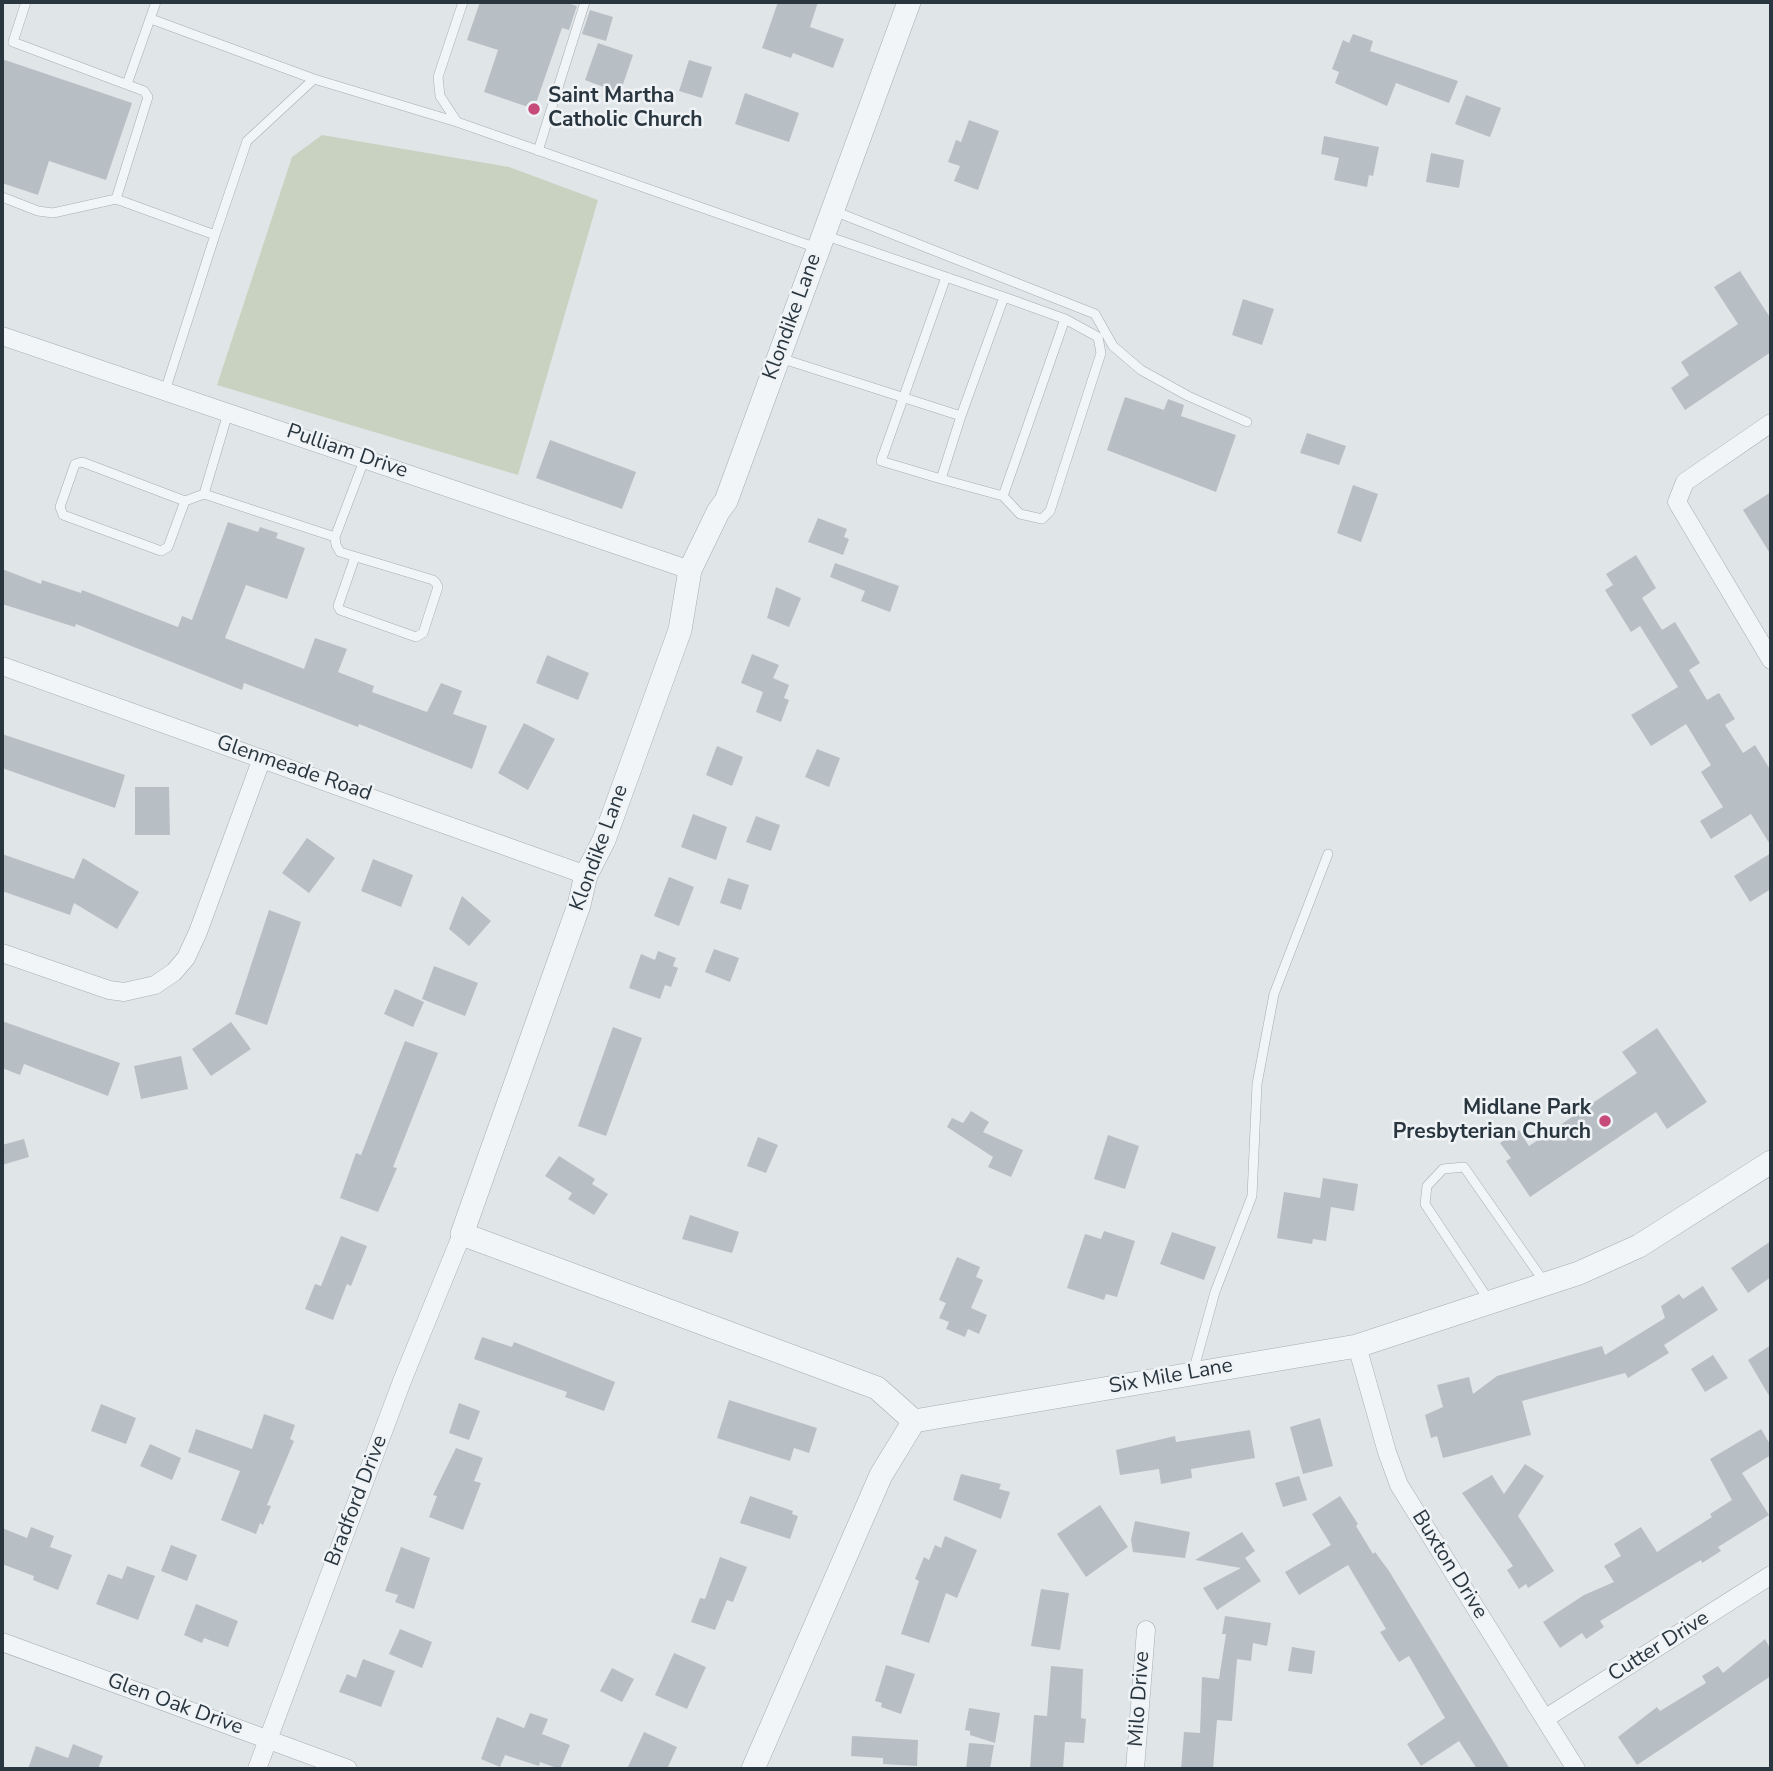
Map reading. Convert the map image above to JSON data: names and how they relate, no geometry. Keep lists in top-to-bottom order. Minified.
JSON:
{"streets":{"street":["Klondike Lane","Pulliam Drive","Glenmeade Road","Six Mile Lane","Bradford Drive","Buxton Drive","Cutter Drive","Milo Drive","Glen Oak Drive"]},"crossings":[["Klondike Lane","Pulliam Drive"],["Klondike Lane","Glenmeade Road"],["Klondike Lane","Bradford Drive"],["Six Mile Lane","Buxton Drive"],["Bradford Drive","Glen Oak Drive"],["Buxton Drive","Cutter Drive"]],"places":["Saint Martha Catholic Church","Midlane Park Presbyterian Church"]}
